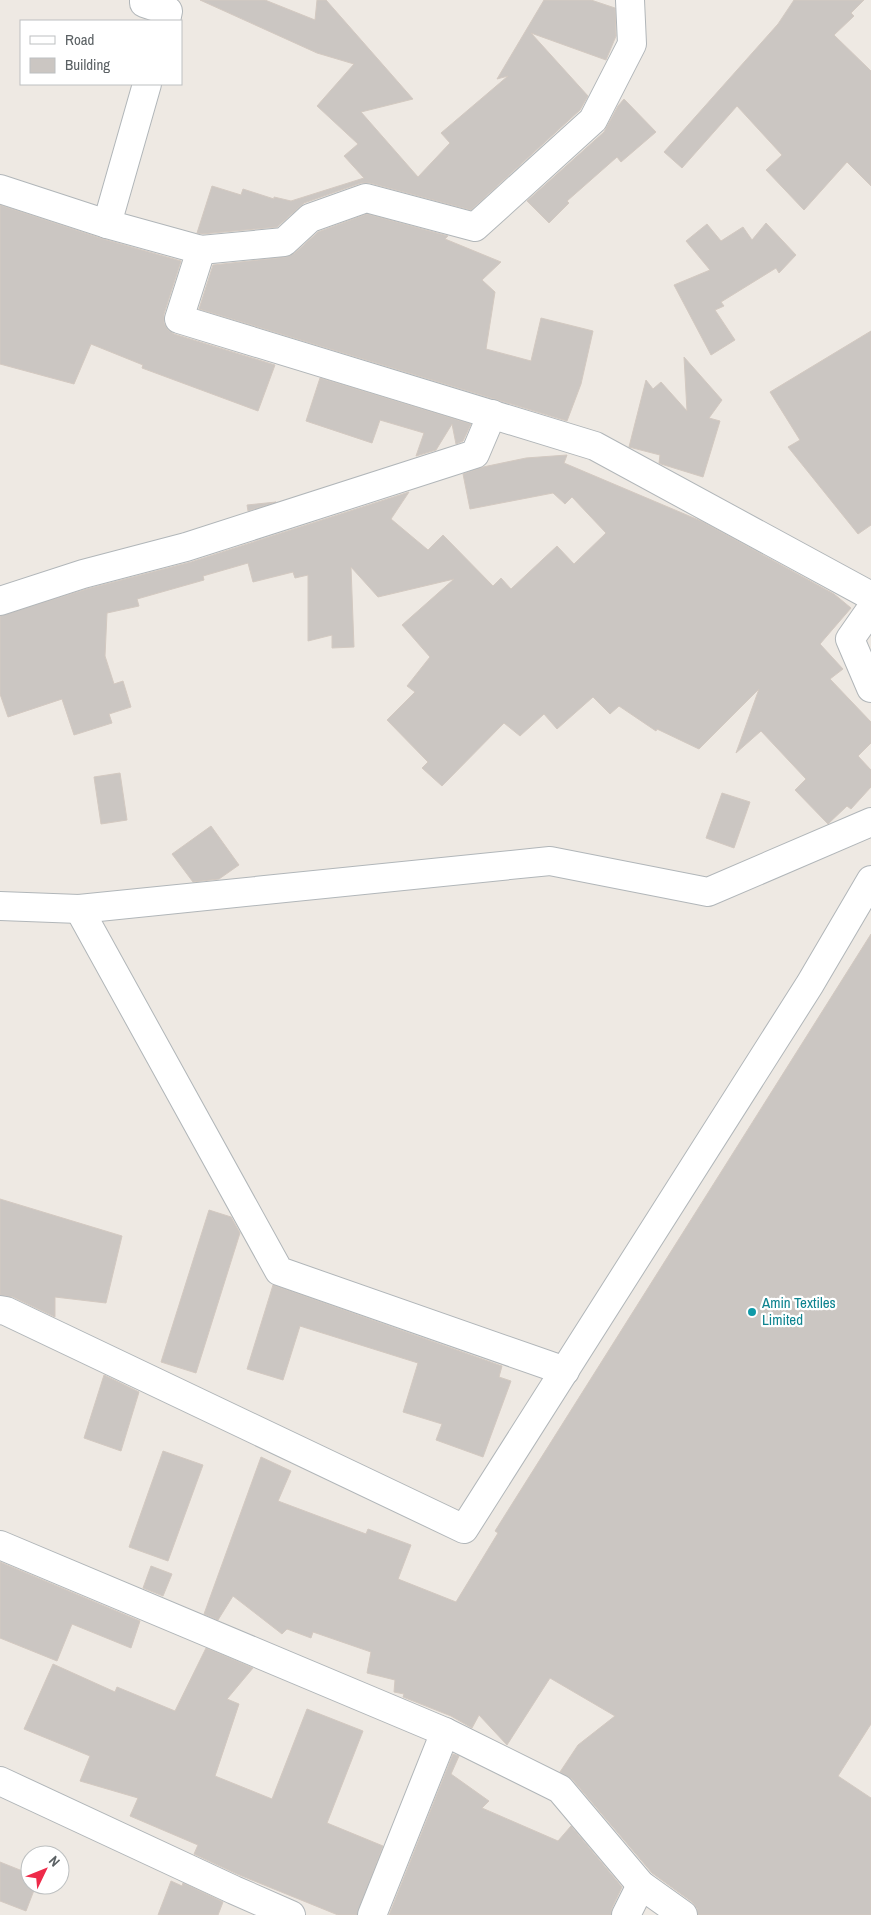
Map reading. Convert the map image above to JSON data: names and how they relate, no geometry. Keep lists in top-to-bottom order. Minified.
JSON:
{"places":["Amin Textiles Limited"],"legend":["Road","Building"],"north":"top right"}
